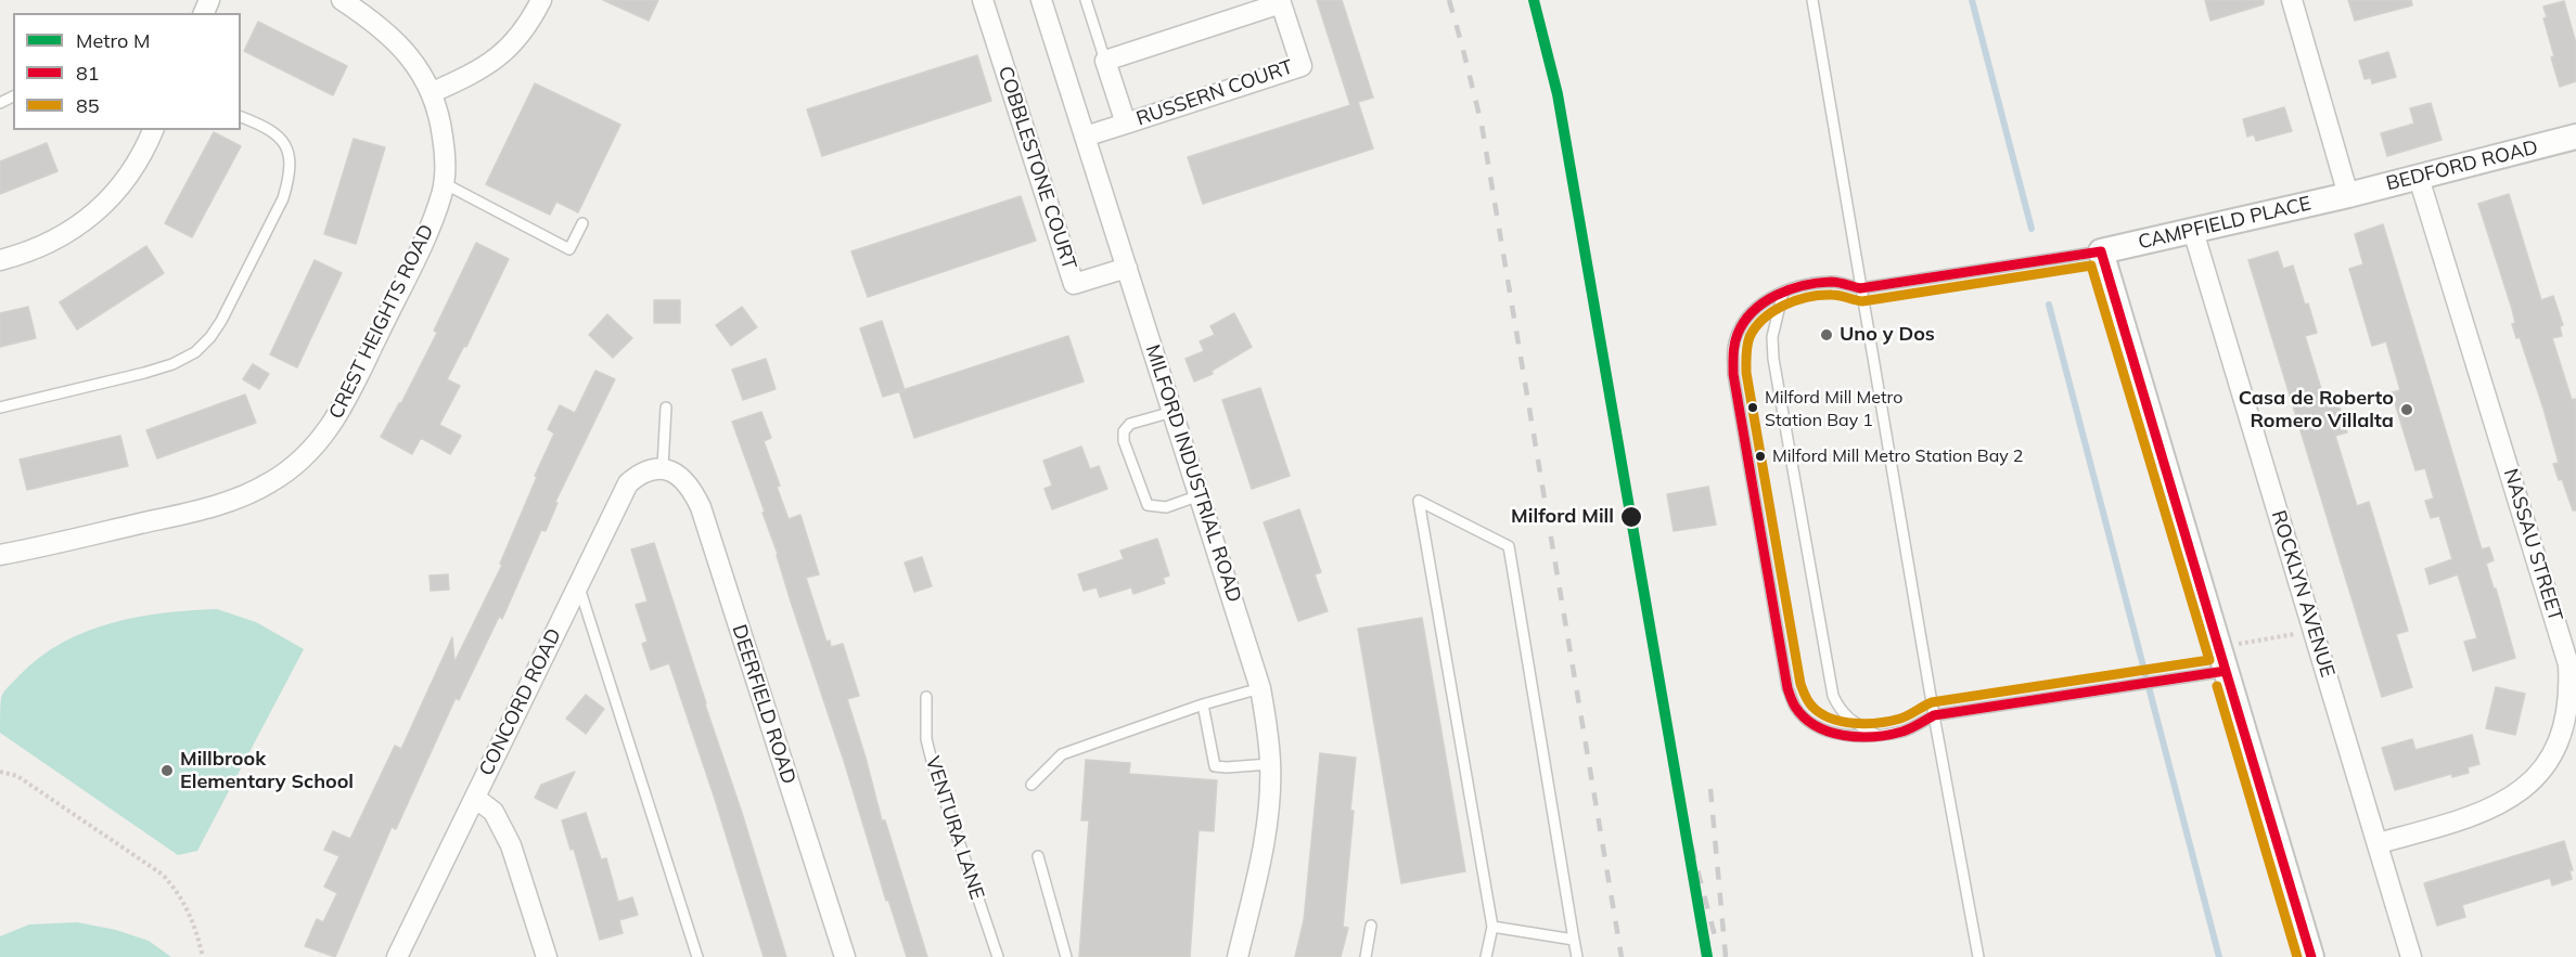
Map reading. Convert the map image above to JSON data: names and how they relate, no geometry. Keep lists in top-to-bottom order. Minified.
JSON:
{"streets":{"street":["RUSSERN COURT","BEDFORD ROAD","COBBLESTONE COURT","CAMPFIELD PLACE","CREST HEIGHTS ROAD","MILFORD INDUSTRIAL ROAD","NASSAU STREET","ROCKLYN AVENUE","CONCORD ROAD","DEERFIELD ROAD"],"lane":["VENTURA LANE"]},"crossings":[["RUSSERN COURT","MILFORD INDUSTRIAL ROAD"],["BEDFORD ROAD","CAMPFIELD PLACE"],["BEDFORD ROAD","NASSAU STREET"],["COBBLESTONE COURT","MILFORD INDUSTRIAL ROAD"],["CAMPFIELD PLACE","ROCKLYN AVENUE"],["NASSAU STREET","ROCKLYN AVENUE"],["CONCORD ROAD","DEERFIELD ROAD"]],"places":["Uno y Dos","Milford Mill Metro Station Bay 1","Casa de Roberto Romero Villalta","Milford Mill Metro Station Bay 2","Milford Mill","Millbrook Elementary School"],"lines":["metro line M","transit line 81","transit line 85"],"legend":["Metro M","81","85"]}
